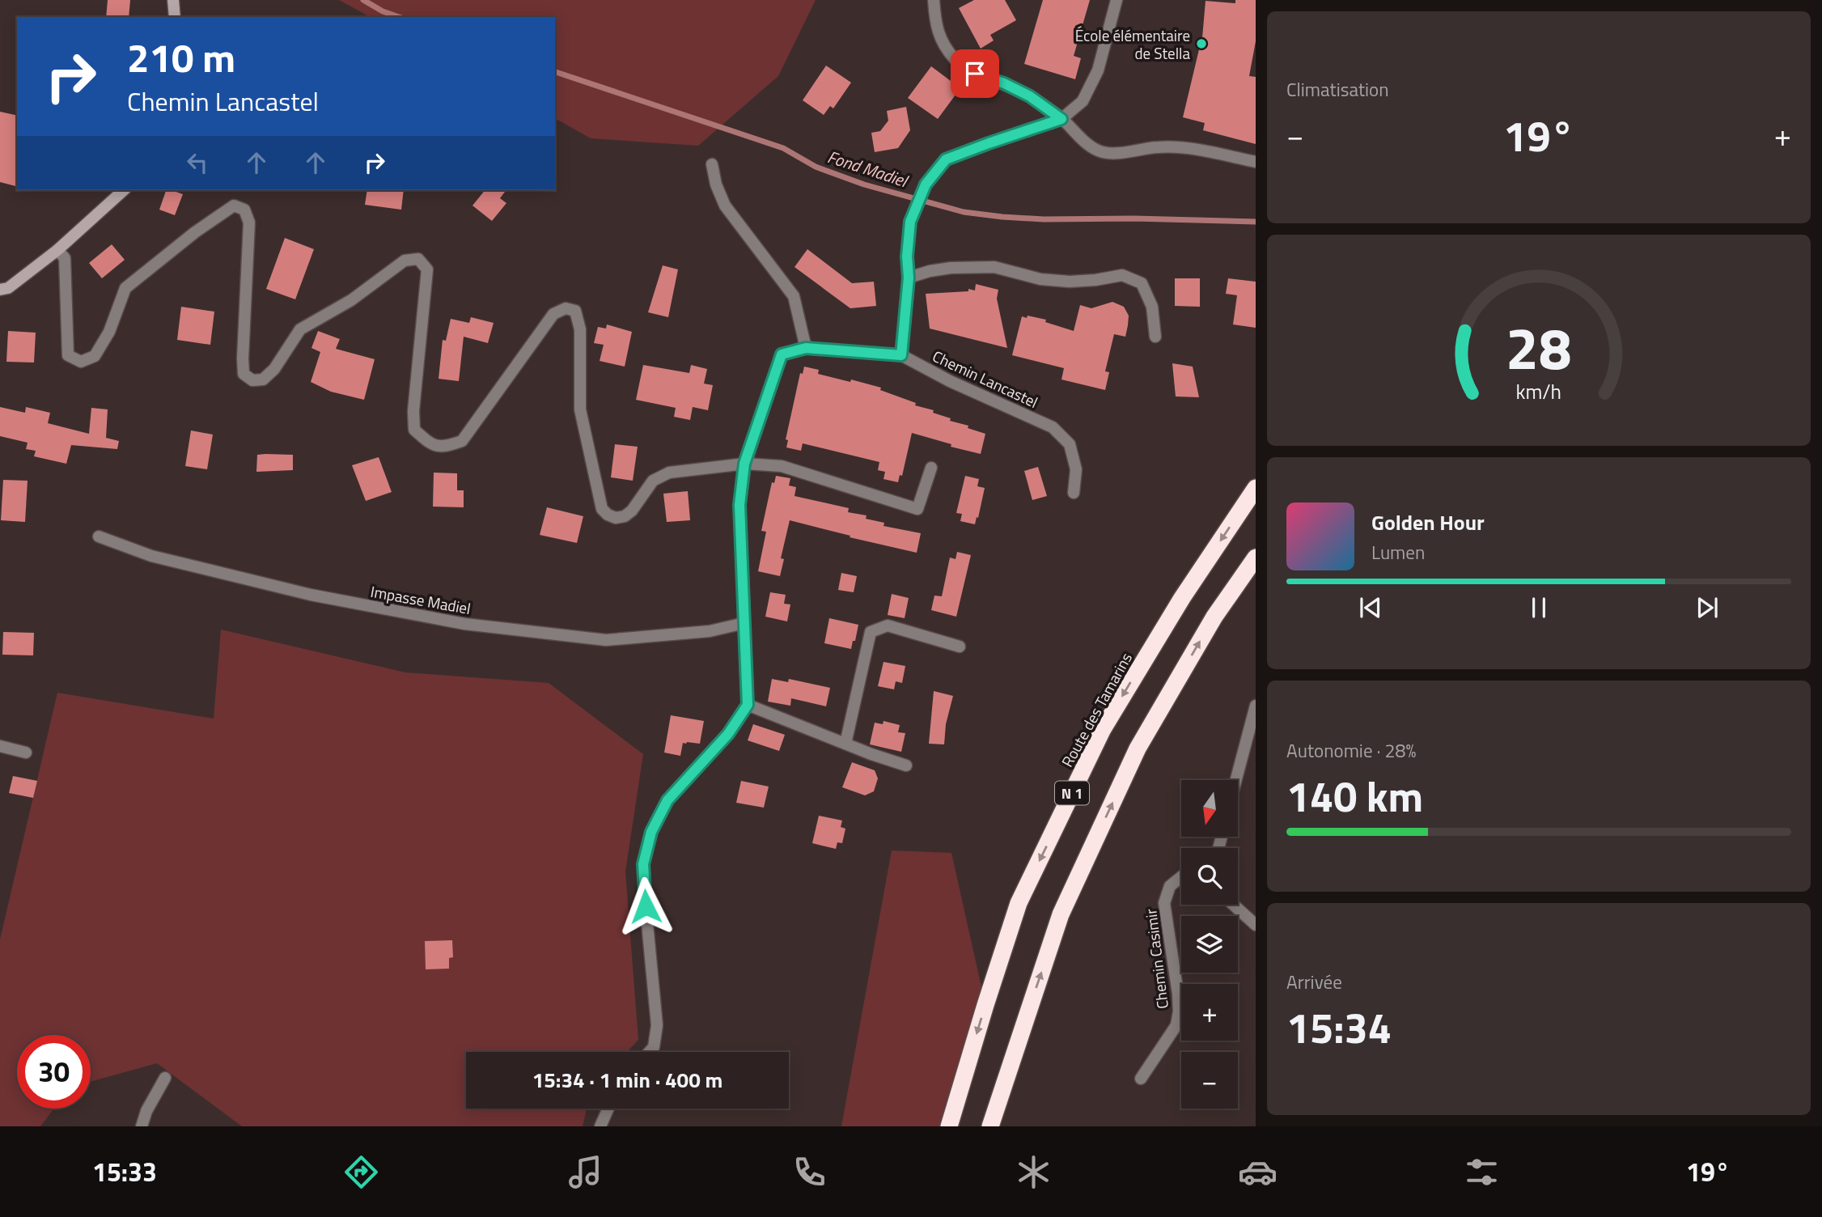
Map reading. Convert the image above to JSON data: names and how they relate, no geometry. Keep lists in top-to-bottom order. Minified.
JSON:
{"streets":{"highway":["Route des Tamarins","N 1"],"street":["Chemin Lancastel","Impasse Madiel","Chemin Casimir"]},"water":["Fond Madiel"],"places":["École élémentaire de Stella"],"north":"bottom","page":{"tile":["Climatisation",["Autonomie · 28%","140 km"],["Arrivée","15:34"]],"turn":["210 m","Chemin Lancastel"],"heat":["−","19°","+"],"song":["Golden Hour","Lumen"],"map_buttons":["+","−"],"limit":"30","trip":"15:34 · 1 min · 400 m","tabs":["15:33","19°"],"gauge":["28","km/h"]}}
